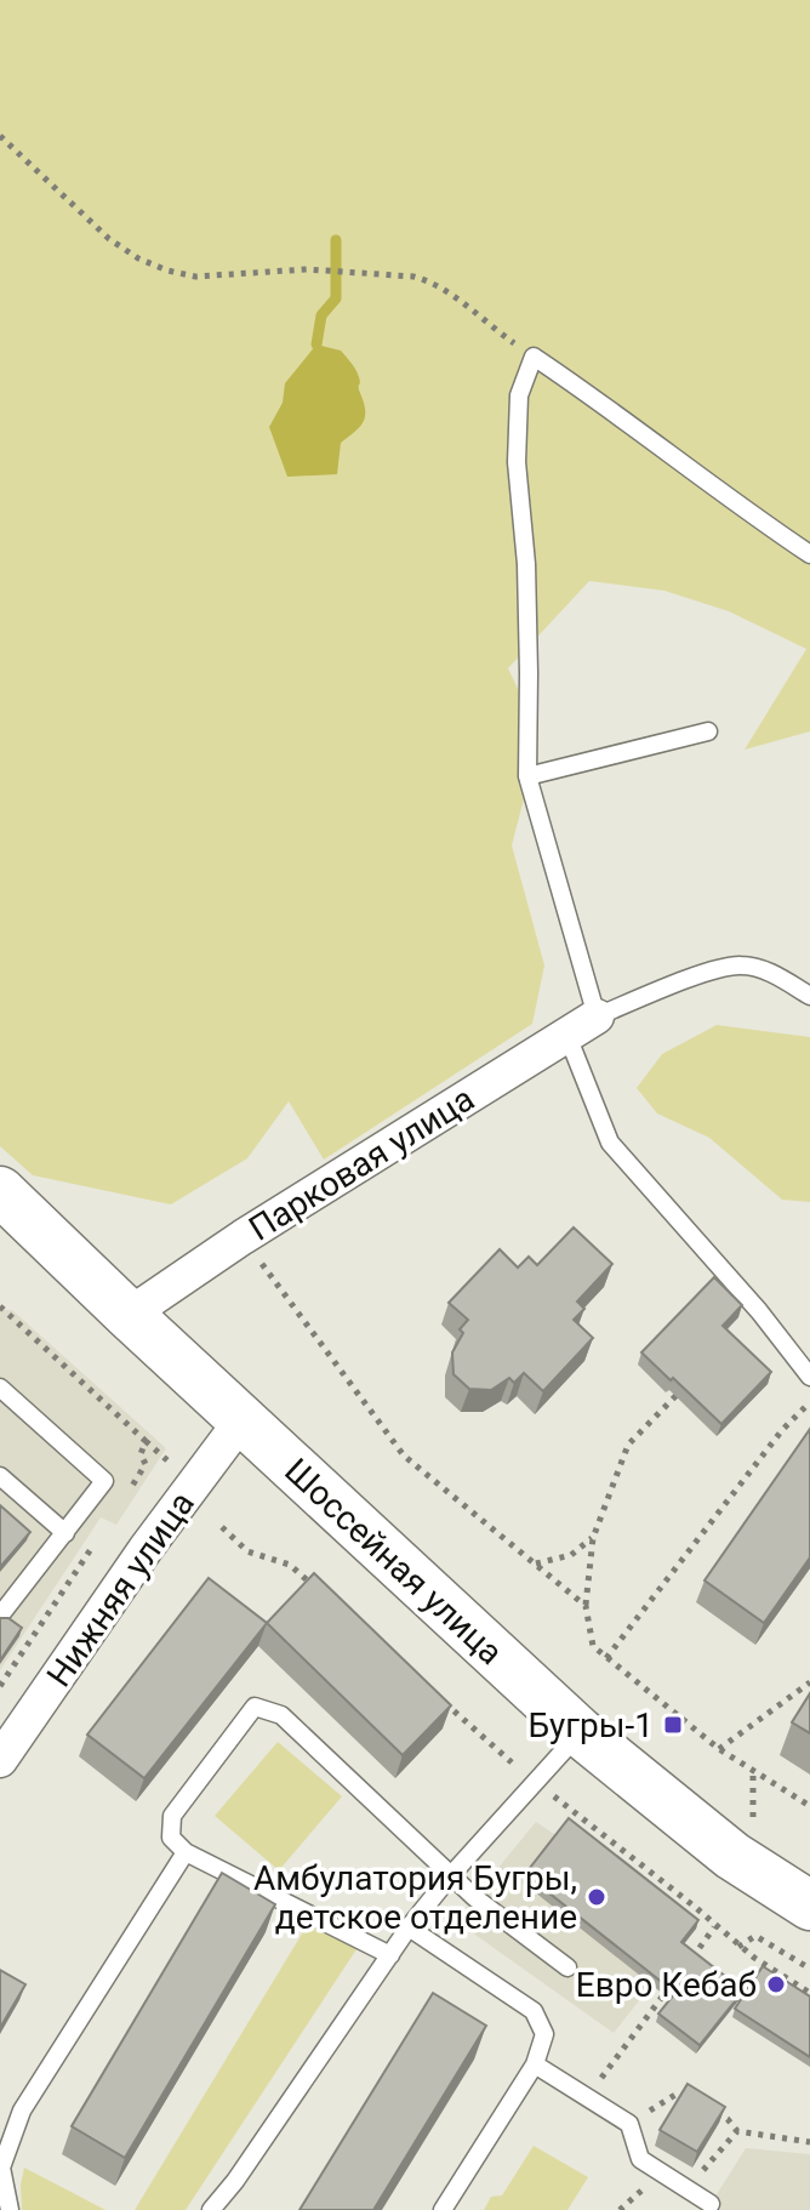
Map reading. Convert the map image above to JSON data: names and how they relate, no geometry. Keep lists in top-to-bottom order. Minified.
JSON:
{"streets":{"main road":["Шоссейная улица"],"street":["Парковая улица","Нижняя улица"]},"crossings":[["Парковая улица","Шоссейная улица"],["Шоссейная улица","Нижняя улица"]],"places":{"transit":["Бугры-1"],"other":["Амбулатория Бугры, детское отделение","Евро Кебаб"]}}
